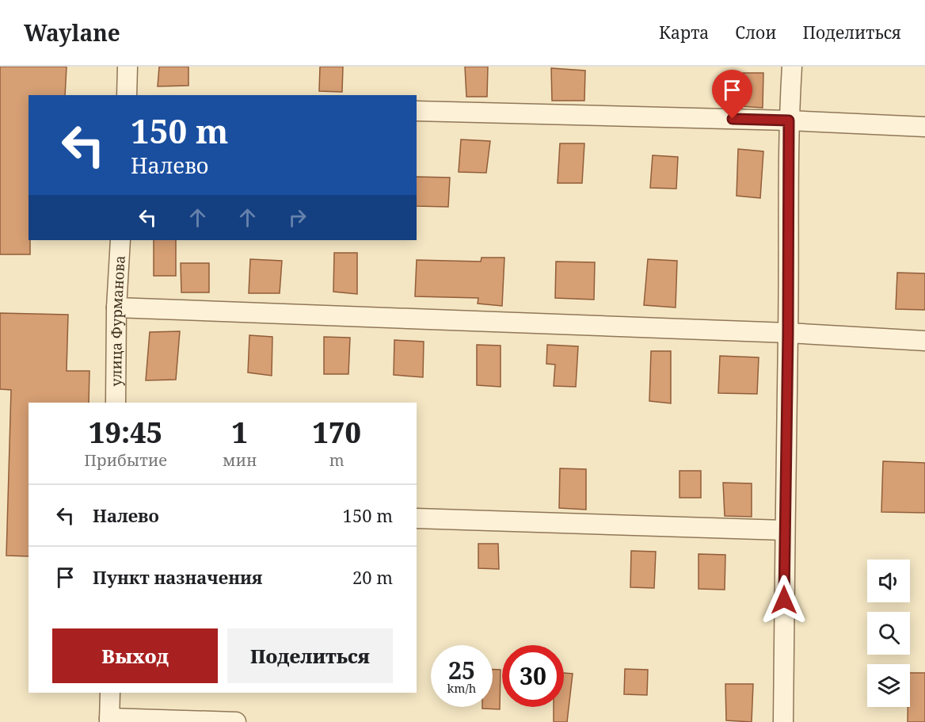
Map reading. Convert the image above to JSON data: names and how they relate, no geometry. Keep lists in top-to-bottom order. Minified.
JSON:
{"streets":{"street":["улица Фурманова"]},"page":{"header":"Waylane","nav":["Карта","Слои","Поделиться"],"turn":["150 m","Налево"],"eta":["19:45","Прибытие","1","мин","170","m"],"list":[{"name":"Налево","value":"150 m"},{"name":"Пункт назначения","value":"20 m"}],"buttons":["Выход","Поделиться"],"speed":"25 km/h","limit":"30"}}
